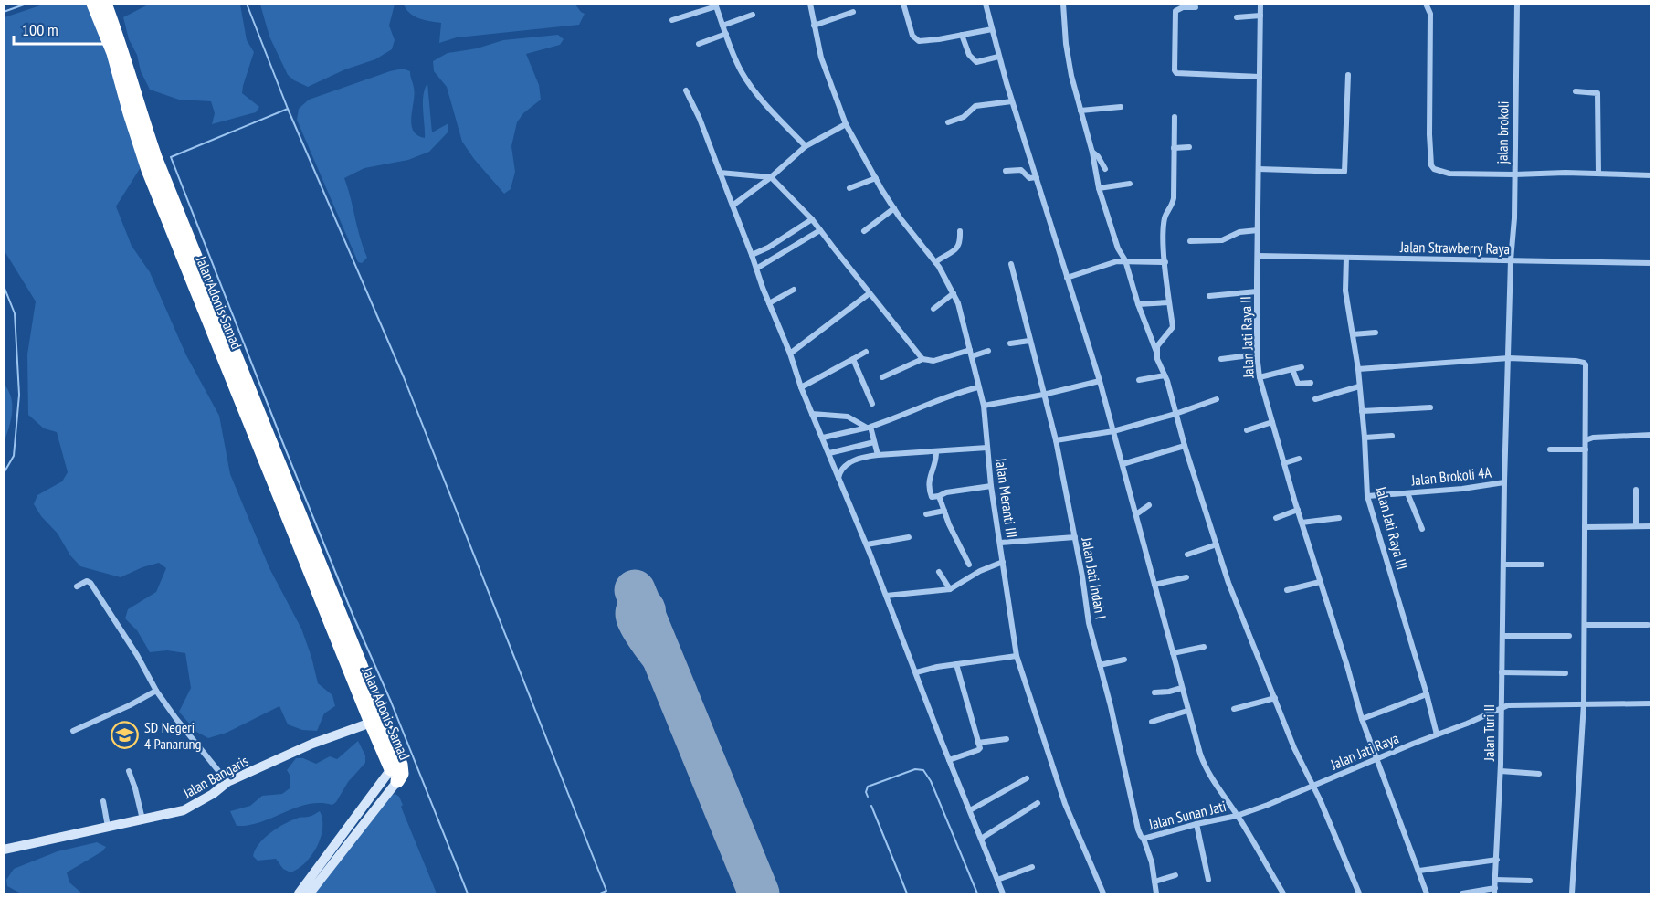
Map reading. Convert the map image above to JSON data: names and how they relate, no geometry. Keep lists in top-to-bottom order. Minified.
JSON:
{"streets":{"highway":["Jalan Adonis Samad"],"street":["jalan brokoli","Jalan Strawberry Raya","Jalan Jati Raya II","Jalan Brokoli 4A","Jalan Meranti III","Jalan Jati Raya III","Jalan Jati Indah I","Jalan Turi II","Jalan Jati Raya","Jalan Bangaris","Jalan Sunan Jati"]},"crossings":[["jalan brokoli","Jalan Strawberry Raya"],["jalan brokoli","Jalan Turi II"],["Jalan Strawberry Raya","Jalan Jati Raya II"],["Jalan Strawberry Raya","Jalan Jati Raya III"],["Jalan Adonis Samad","Jalan Bangaris"],["Jalan Jati Raya II","Jalan Jati Raya"],["Jalan Brokoli 4A","Jalan Jati Raya III"],["Jalan Brokoli 4A","Jalan Turi II"],["Jalan Jati Raya III","Jalan Jati Raya"],["Jalan Jati Indah I","Jalan Sunan Jati"],["Jalan Turi II","Jalan Jati Raya"],["Jalan Jati Raya","Jalan Sunan Jati"]],"places":{"school or university":["SD Negeri 4 Panarung"]},"scale_bar":"100 m"}
